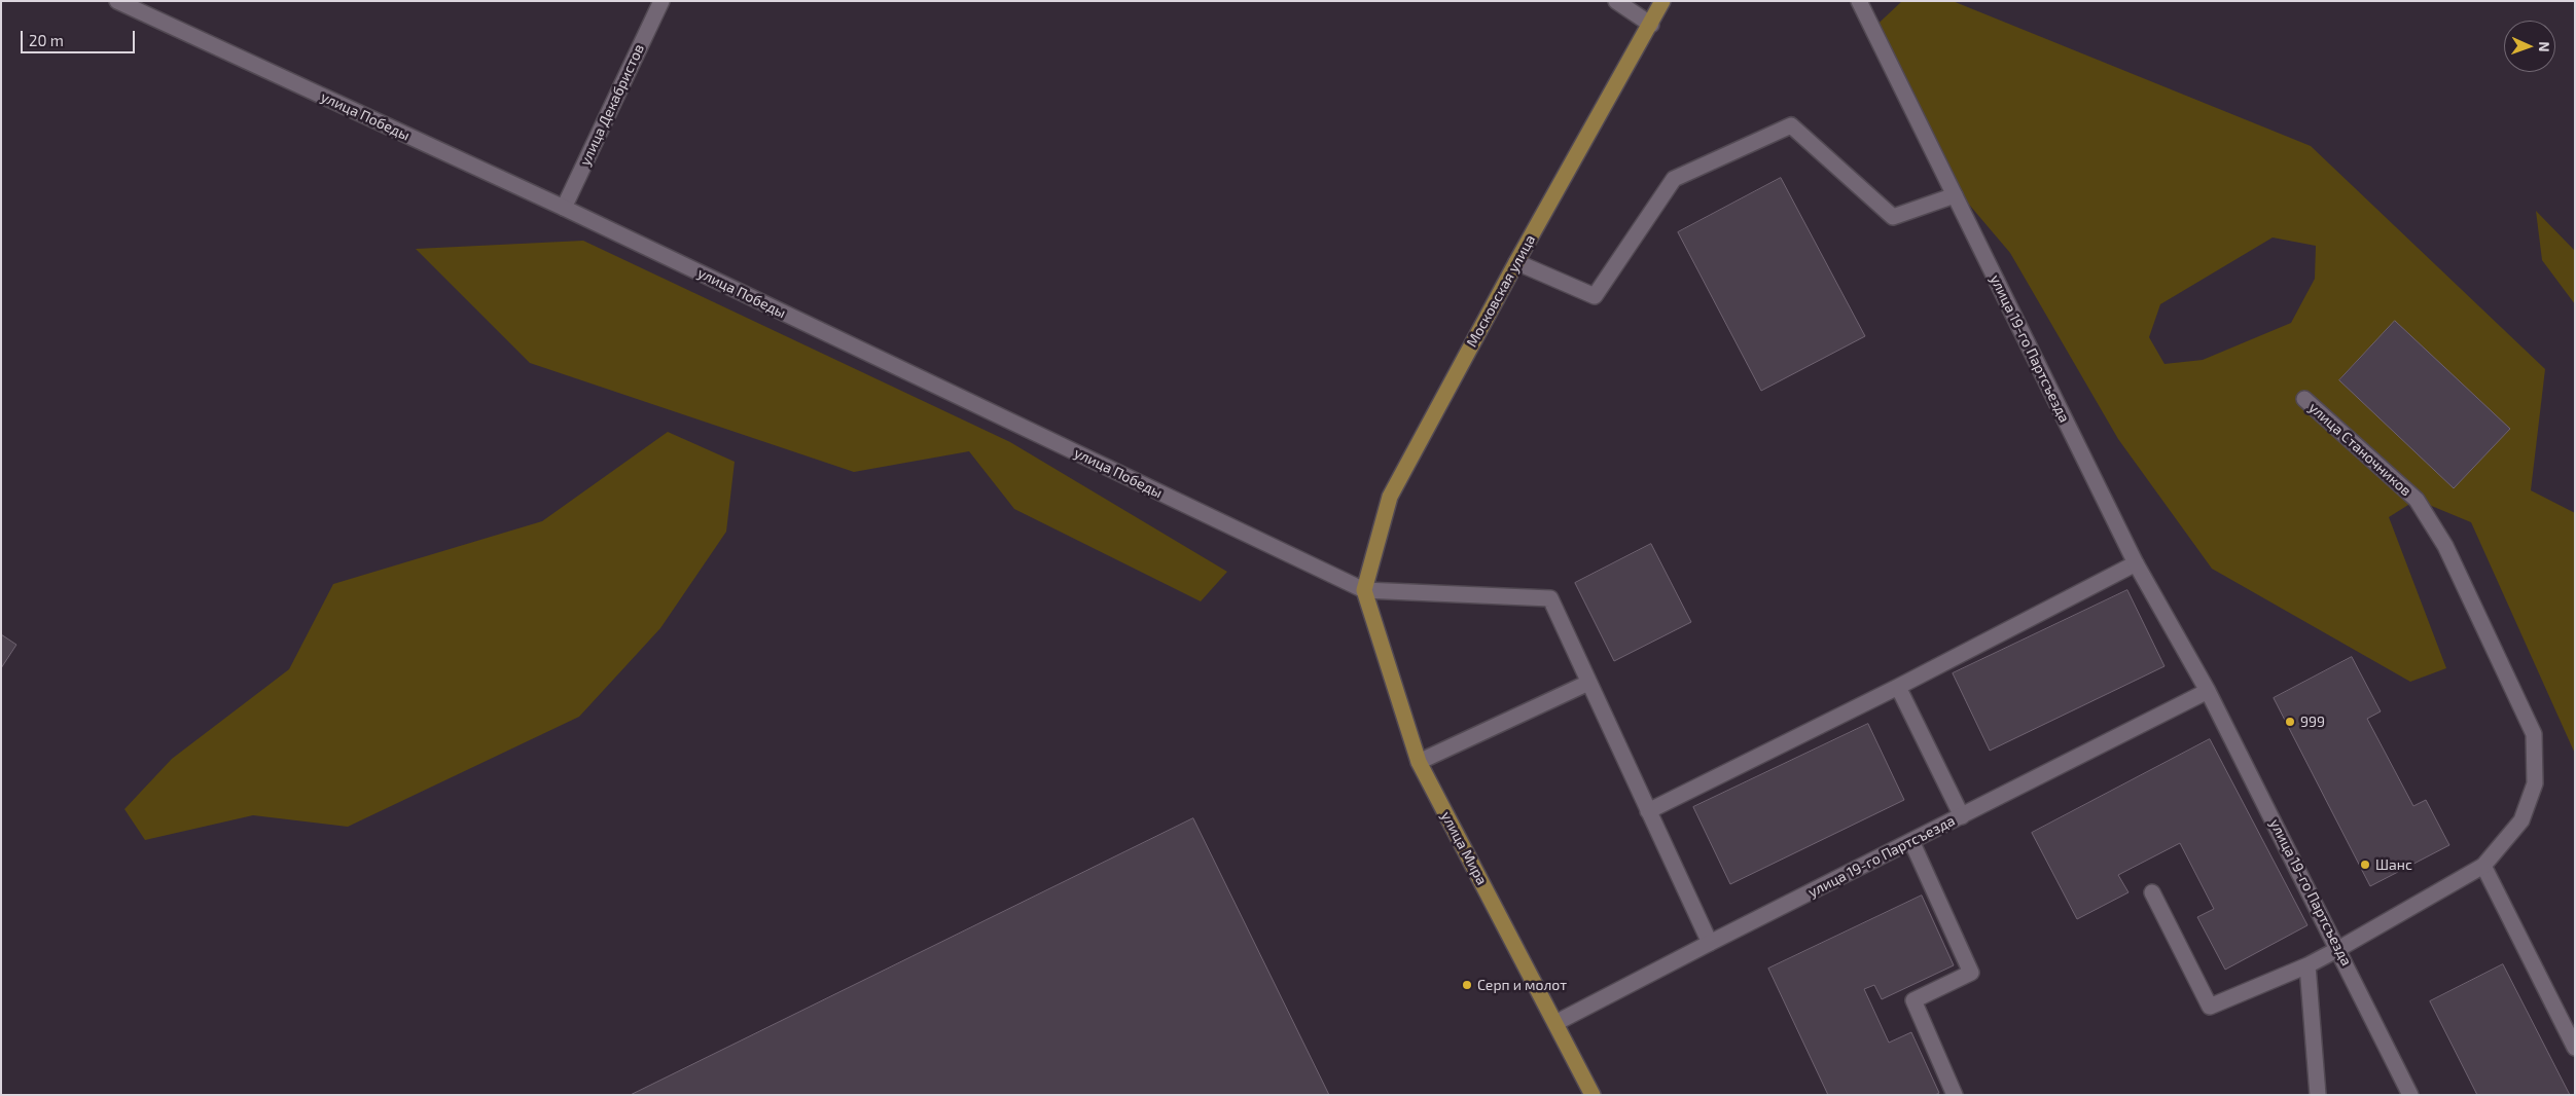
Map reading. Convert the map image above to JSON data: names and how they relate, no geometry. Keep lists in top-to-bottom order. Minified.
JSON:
{"streets":{"main road":["Московская улица","улица Мира"],"street":["улица Декабристов","улица Победы","улица 19-го Партсъезда","улица Станочников"]},"crossings":[["улица Декабристов","улица Победы"],["улица Победы","Московская улица"],["улица Победы","улица Мира"],["Московская улица","улица Мира"],["улица 19-го Партсъезда","улица Мира"]],"places":["999","Шанс","Серп и молот"],"scale_bar":"20 m","north":"right"}
